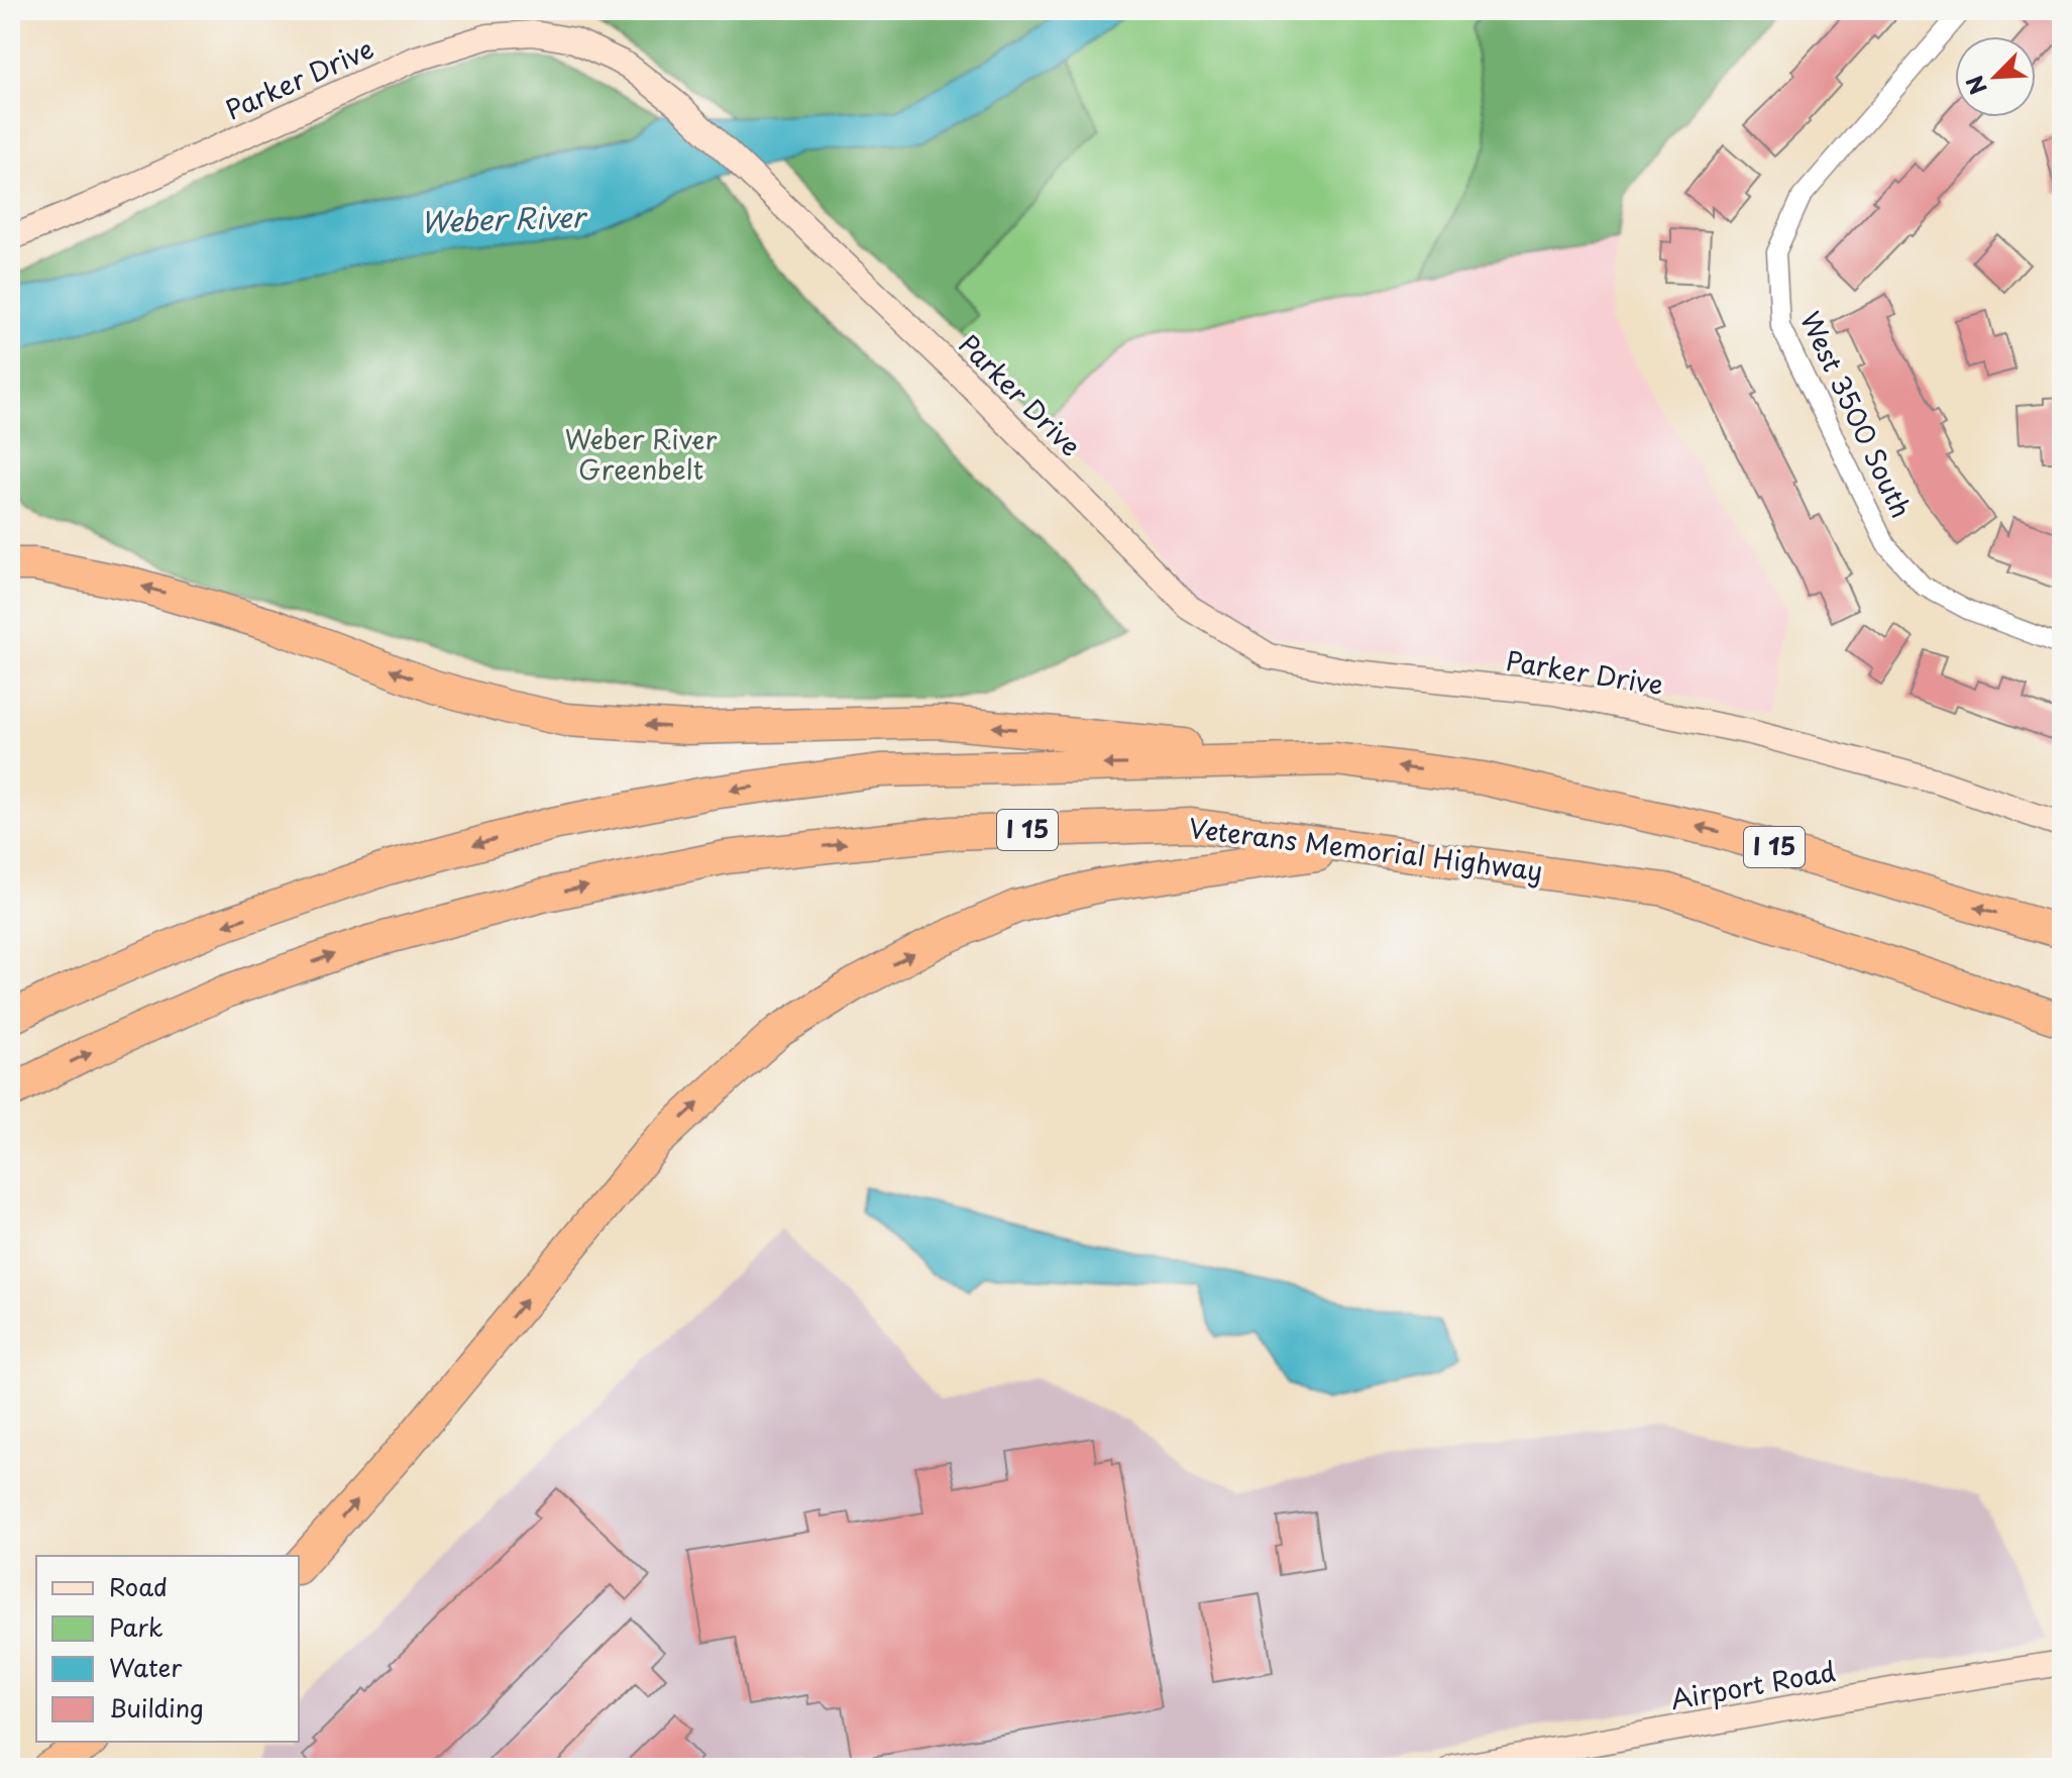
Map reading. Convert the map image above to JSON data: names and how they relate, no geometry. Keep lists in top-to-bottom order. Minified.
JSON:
{"streets":{"highway":["I 15","Veterans Memorial Highway"],"street":["Parker Drive","West 3500 South","Airport Road"]},"water":["Weber River"],"parks":["Weber River Greenbelt"],"legend":["Road","Park","Water","Building"],"north":"bottom left"}
